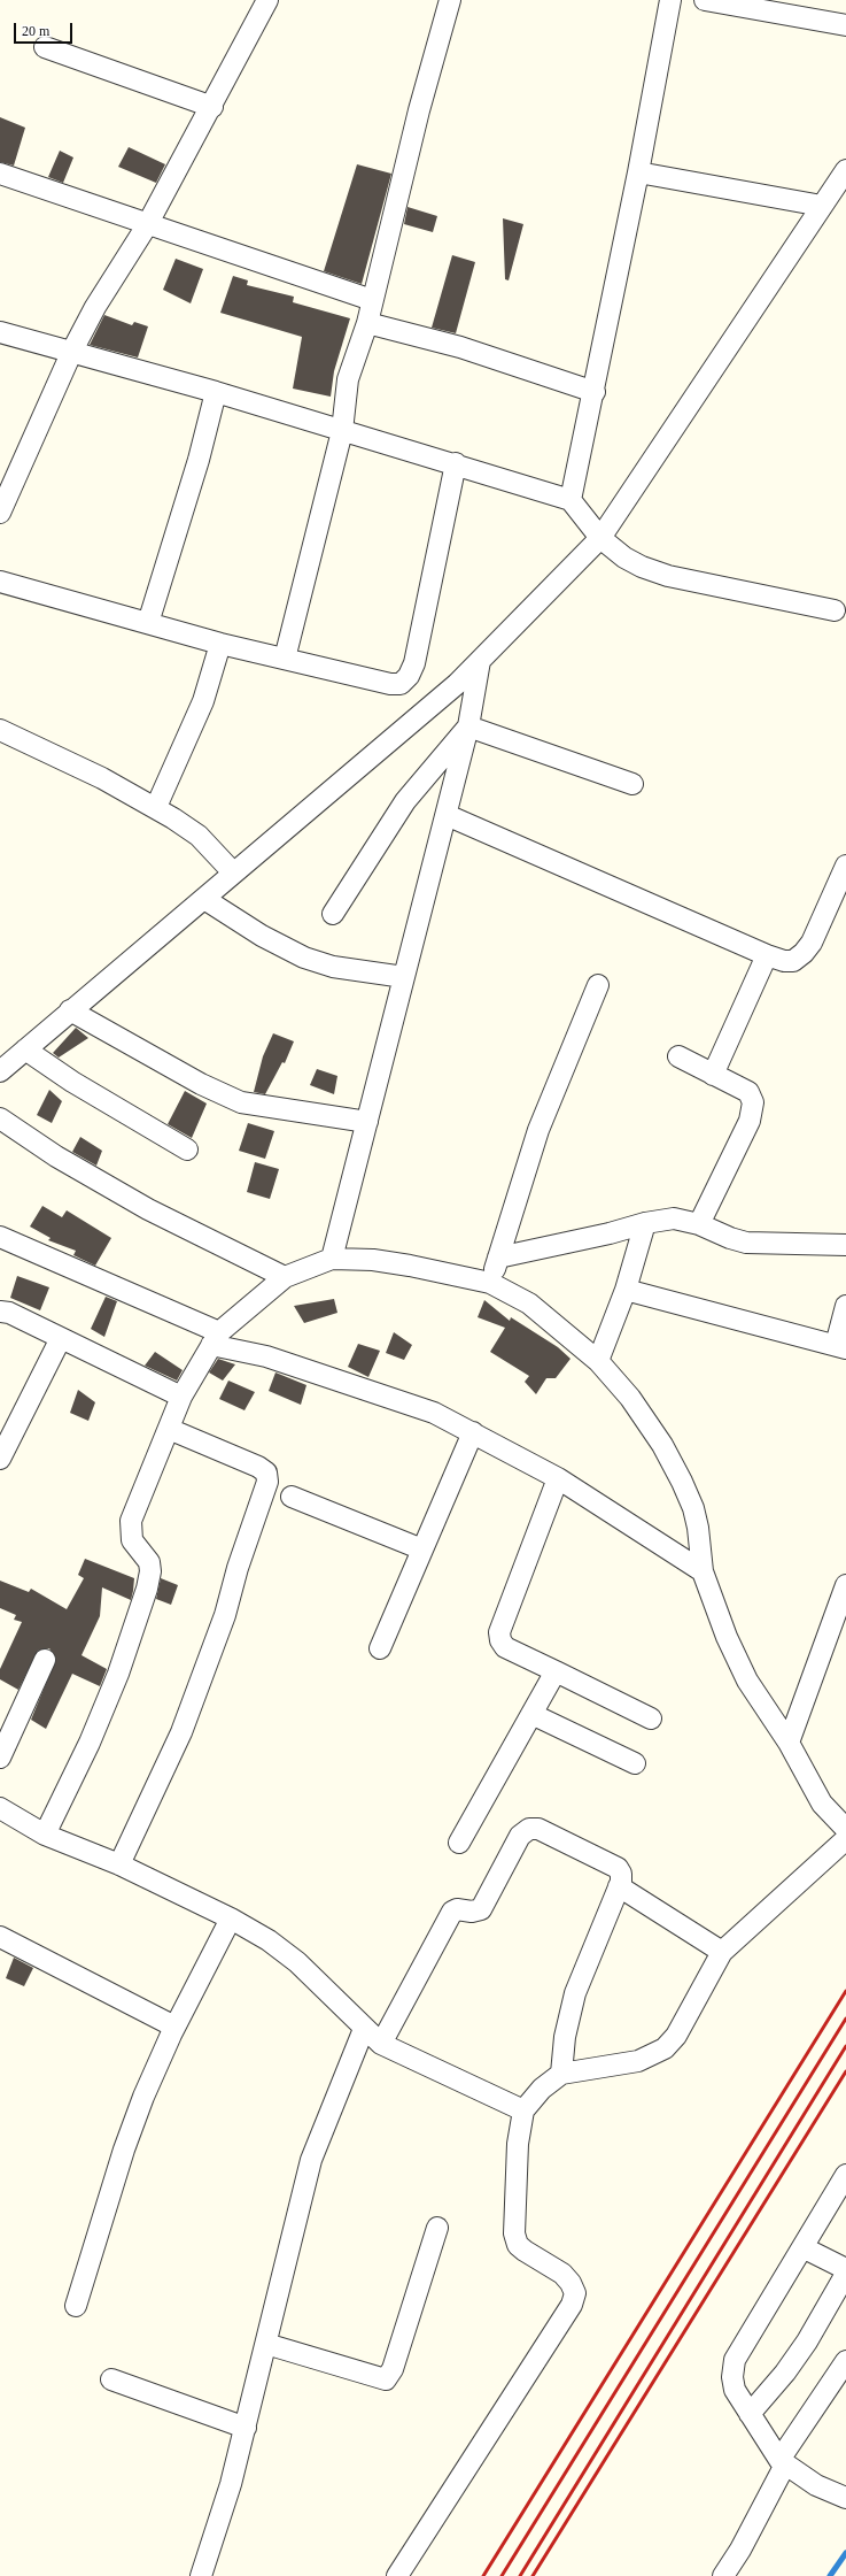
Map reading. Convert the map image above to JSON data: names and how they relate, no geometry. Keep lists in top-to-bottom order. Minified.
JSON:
{"scale_bar":"20 m"}
